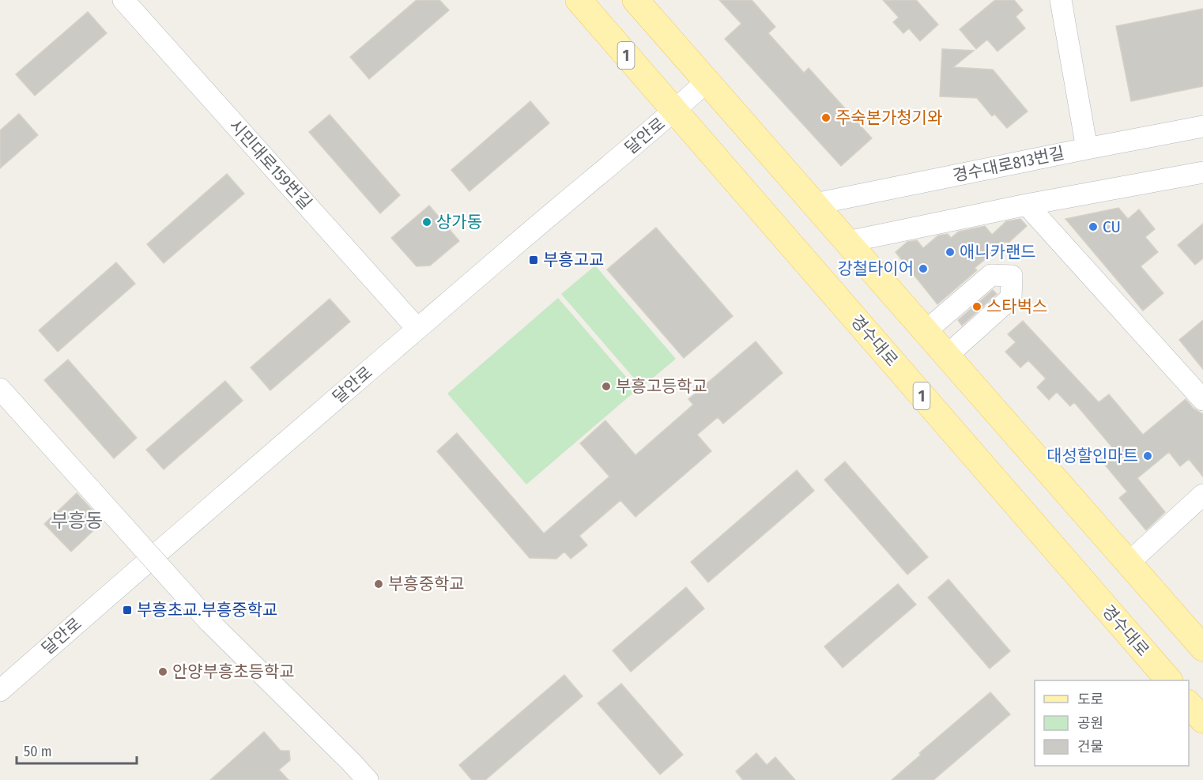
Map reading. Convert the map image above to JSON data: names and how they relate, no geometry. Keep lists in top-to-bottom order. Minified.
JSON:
{"streets":{"main road":["1","경수대로"],"street":["달안로","시민대로159번길","경수대로813번길"]},"crossings":[["달안로","시민대로159번길"],["달안로","경수대로"]],"districts":["부흥동"],"places":{"other":["주숙본가청기와","상가동","CU","애니카랜드","강철타이어","스타벅스","부흥고등학교","대성할인마트","부흥중학교","안양부흥초등학교"],"transit":["부흥고교","부흥초교.부흥중학교"]},"legend":["도로","공원","건물"],"scale_bar":"50 m"}
